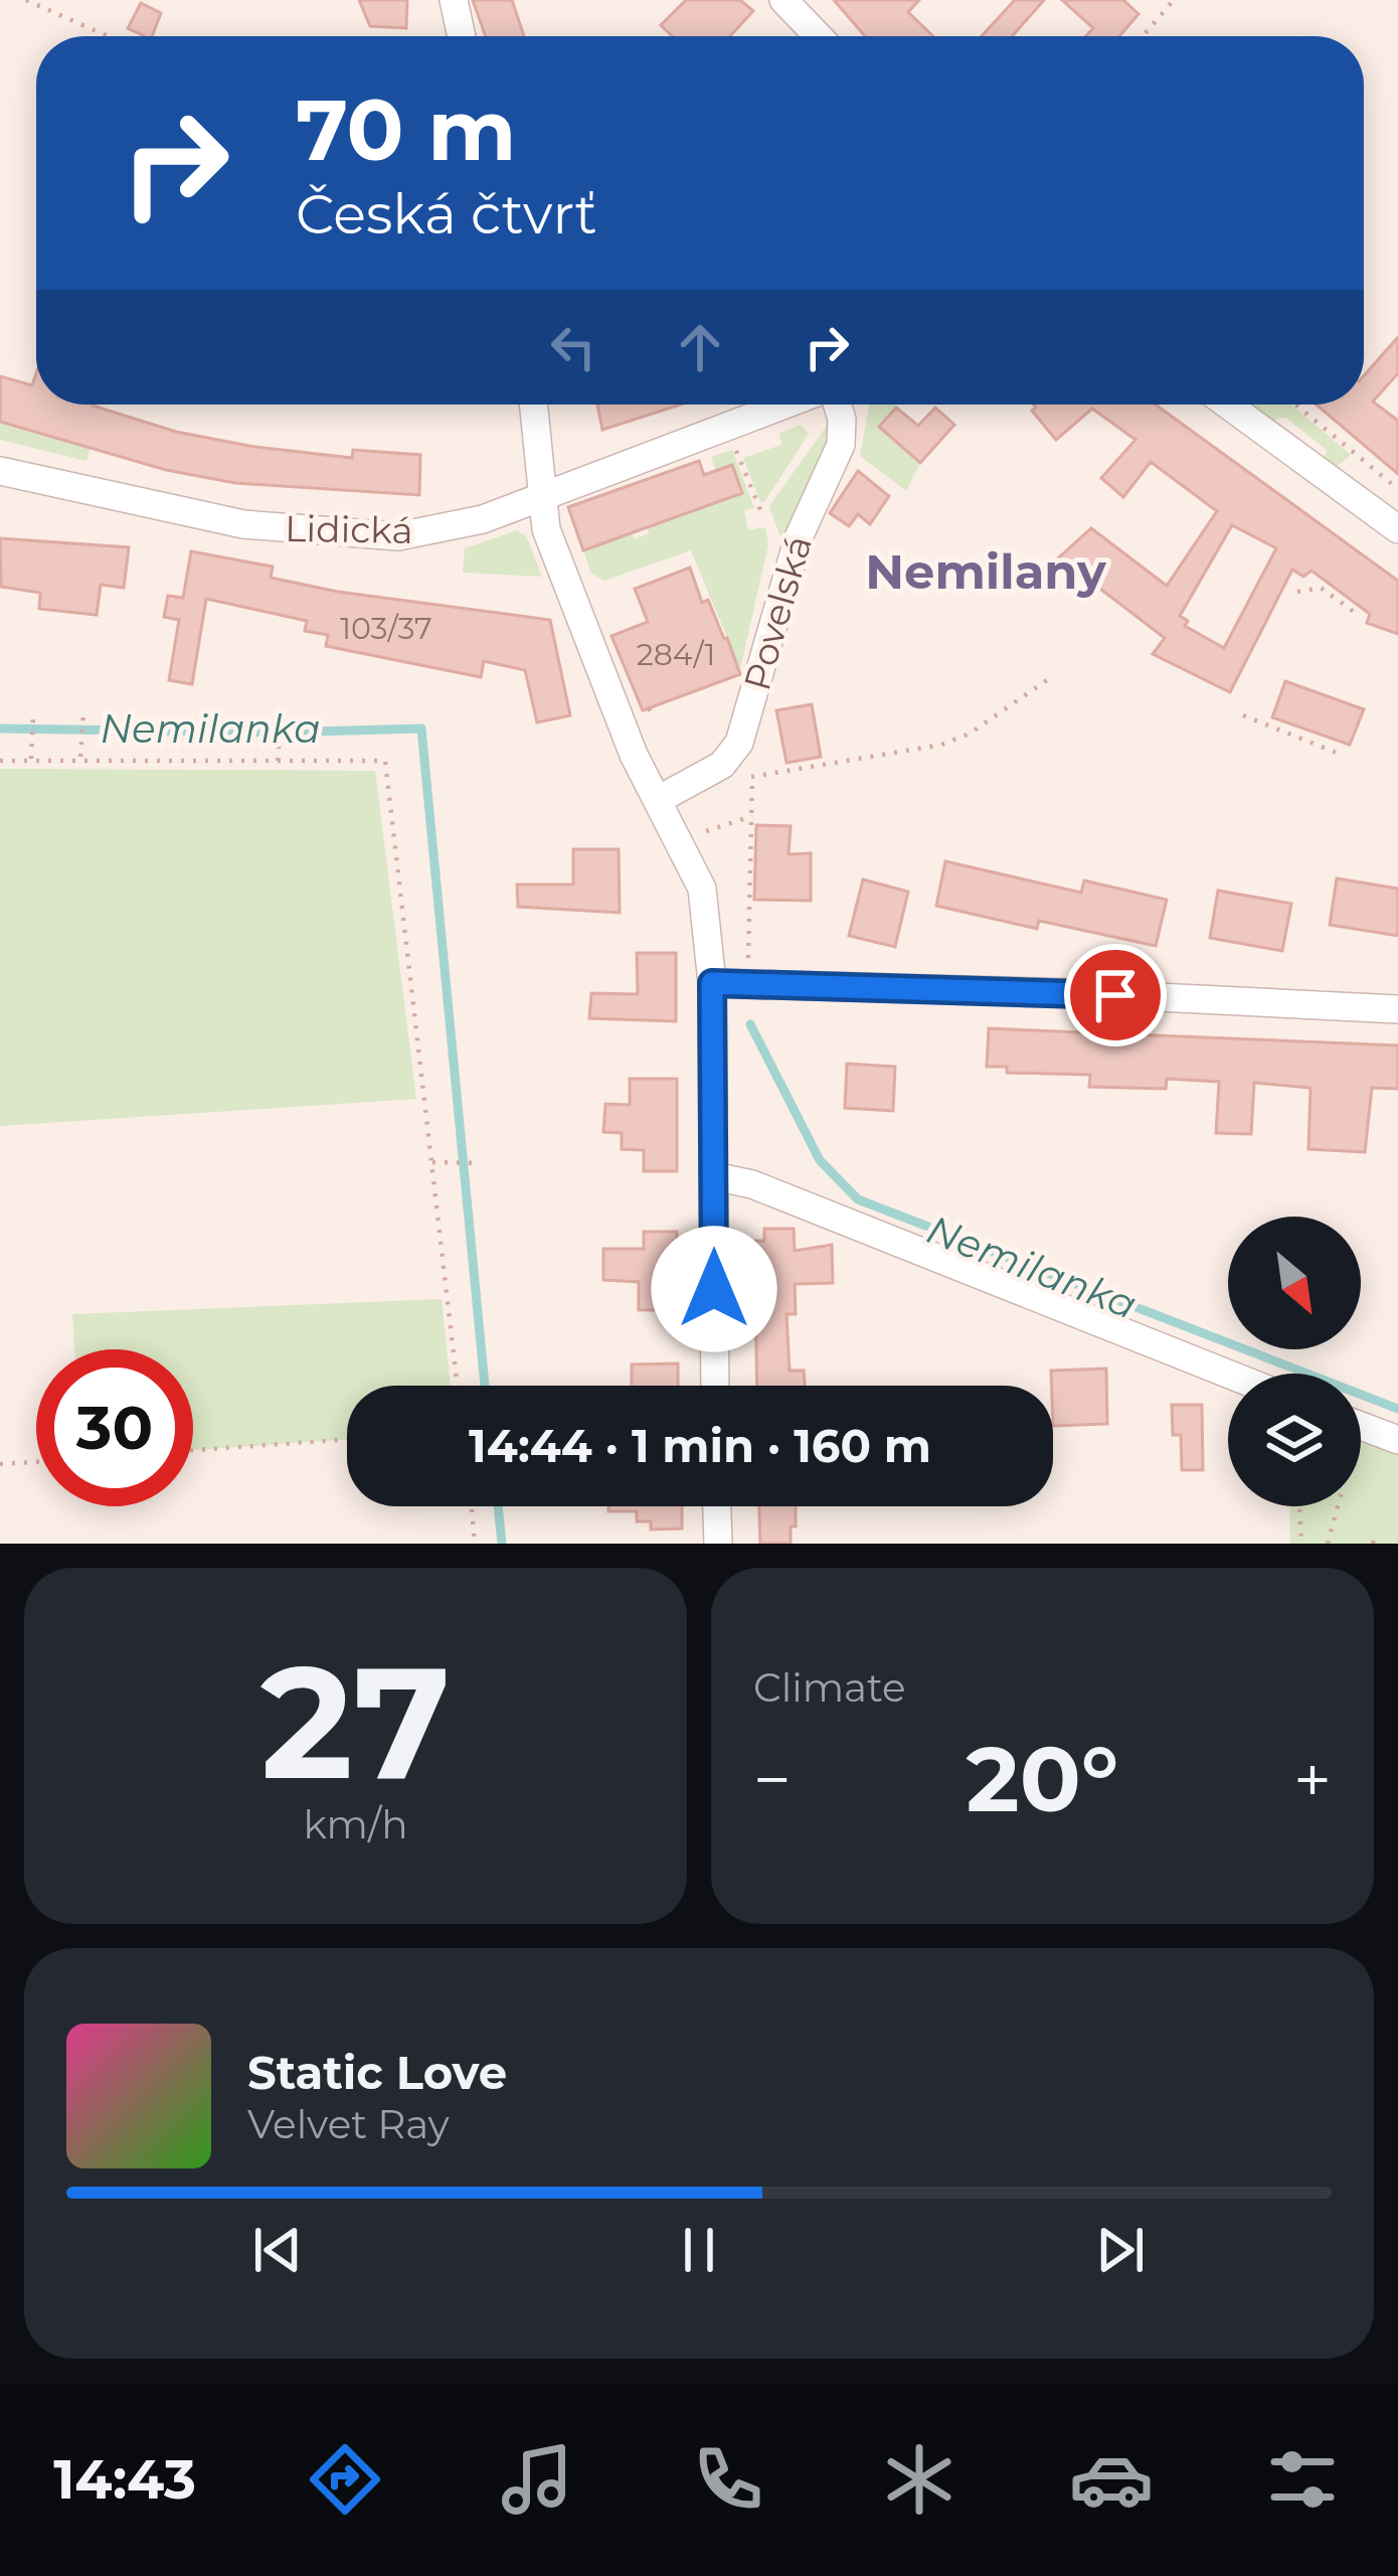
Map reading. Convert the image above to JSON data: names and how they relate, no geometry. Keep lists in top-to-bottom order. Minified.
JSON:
{"streets":{"street":["Lidická","Povelská"]},"districts":["Nemilany"],"water":["Nemilanka"],"house_numbers":["103/37","284/1"],"north":"bottom right","page":{"turn":["70 m","Česká čtvrť"],"limit":"30","trip":"14:44 · 1 min · 160 m","tile":[["27","km/h"],"Climate"],"heat":["−","20°","+"],"song":["Static Love","Velvet Ray"],"tabs":"14:43"}}
